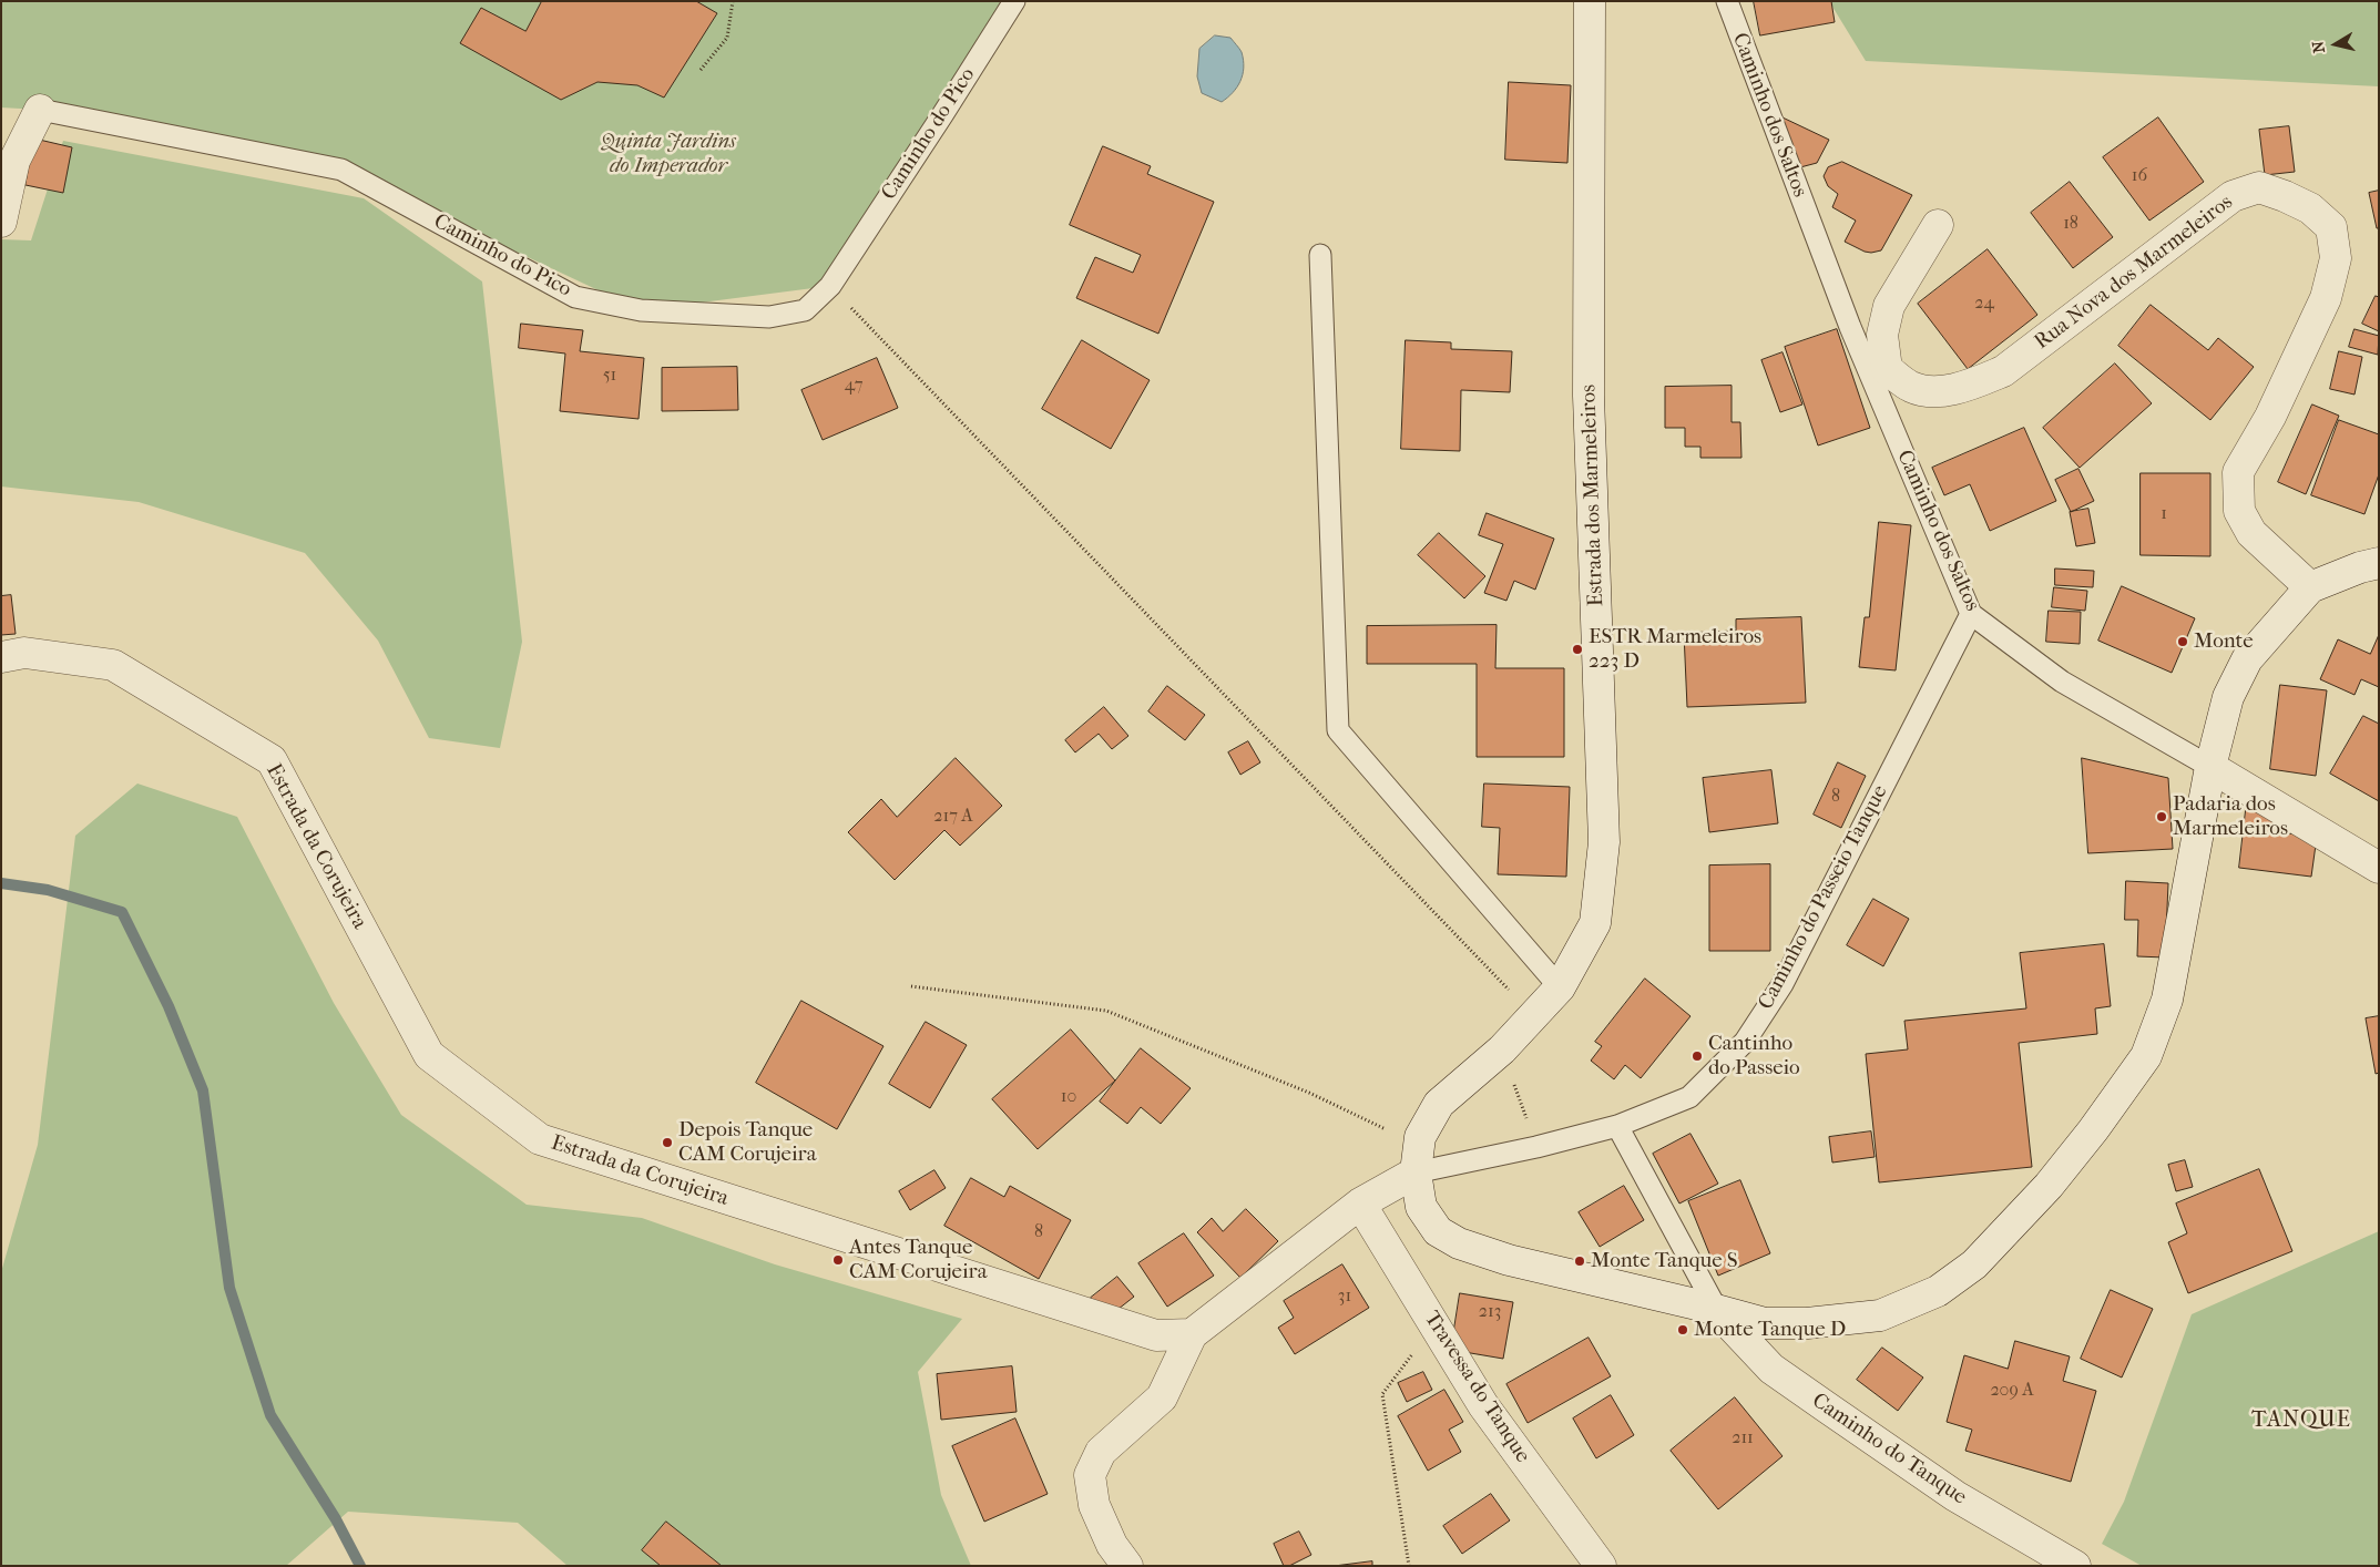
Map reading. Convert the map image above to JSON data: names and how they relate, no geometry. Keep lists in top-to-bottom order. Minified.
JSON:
{"streets":{"street":["Caminho dos Saltos","Rua Nova dos Marmeleiros","Estrada dos Marmeleiros","Estrada da Corujeira","Travessa do Tanque","Caminho do Tanque"],"lane":["Caminho do Pico","Caminho do Passeio Tanque"]},"crossings":[["Caminho dos Saltos","Rua Nova dos Marmeleiros"],["Caminho dos Saltos","Caminho do Passeio Tanque"],["Estrada dos Marmeleiros","Caminho do Passeio Tanque"]],"districts":["TANQUE"],"parks":["Quinta Jardins do Imperador"],"places":["Monte","ESTR Marmeleiros 223 D","Padaria dos Marmeleiros","Cantinho do Passeio","Depois Tanque CAM Corujeira","Antes Tanque CAM Corujeira","Monte Tanque S","Monte Tanque D"],"house_numbers":["16","18","24","51","47","1","8","217 A","10","8","31","213","209 A","211"],"north":"left"}
